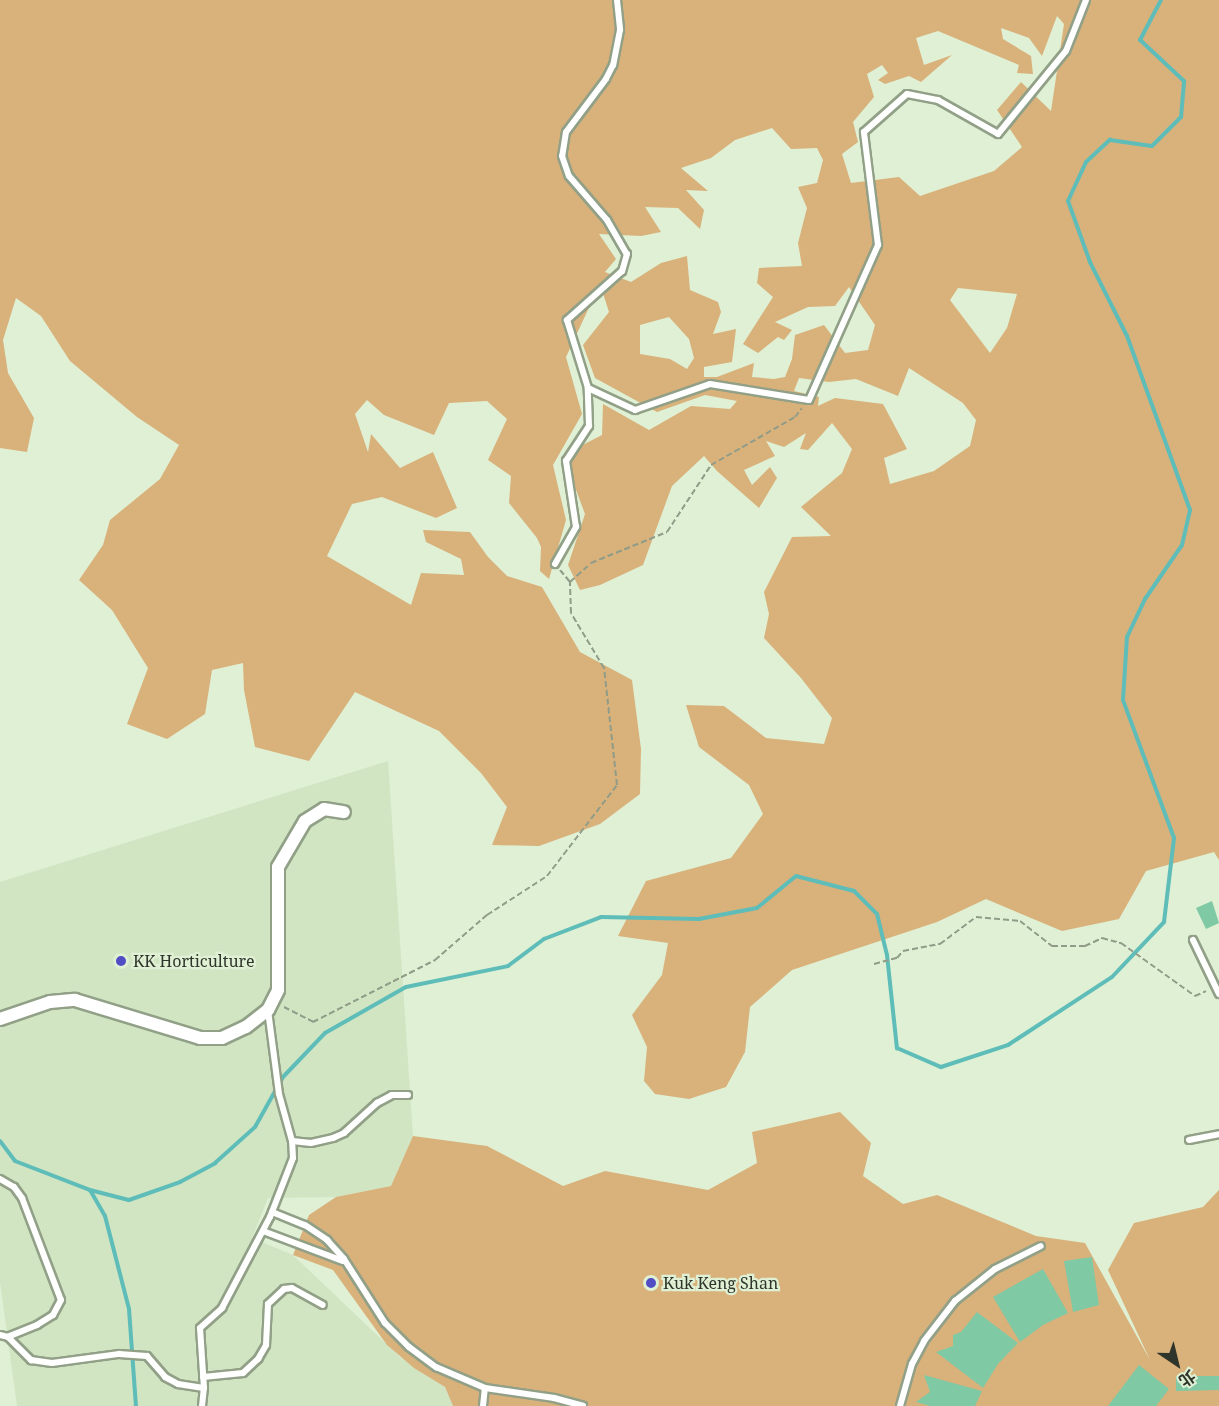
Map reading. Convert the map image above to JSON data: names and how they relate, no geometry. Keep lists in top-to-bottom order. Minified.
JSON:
{"places":["KK Horticulture","Kuk Keng Shan"],"north":"bottom right"}
